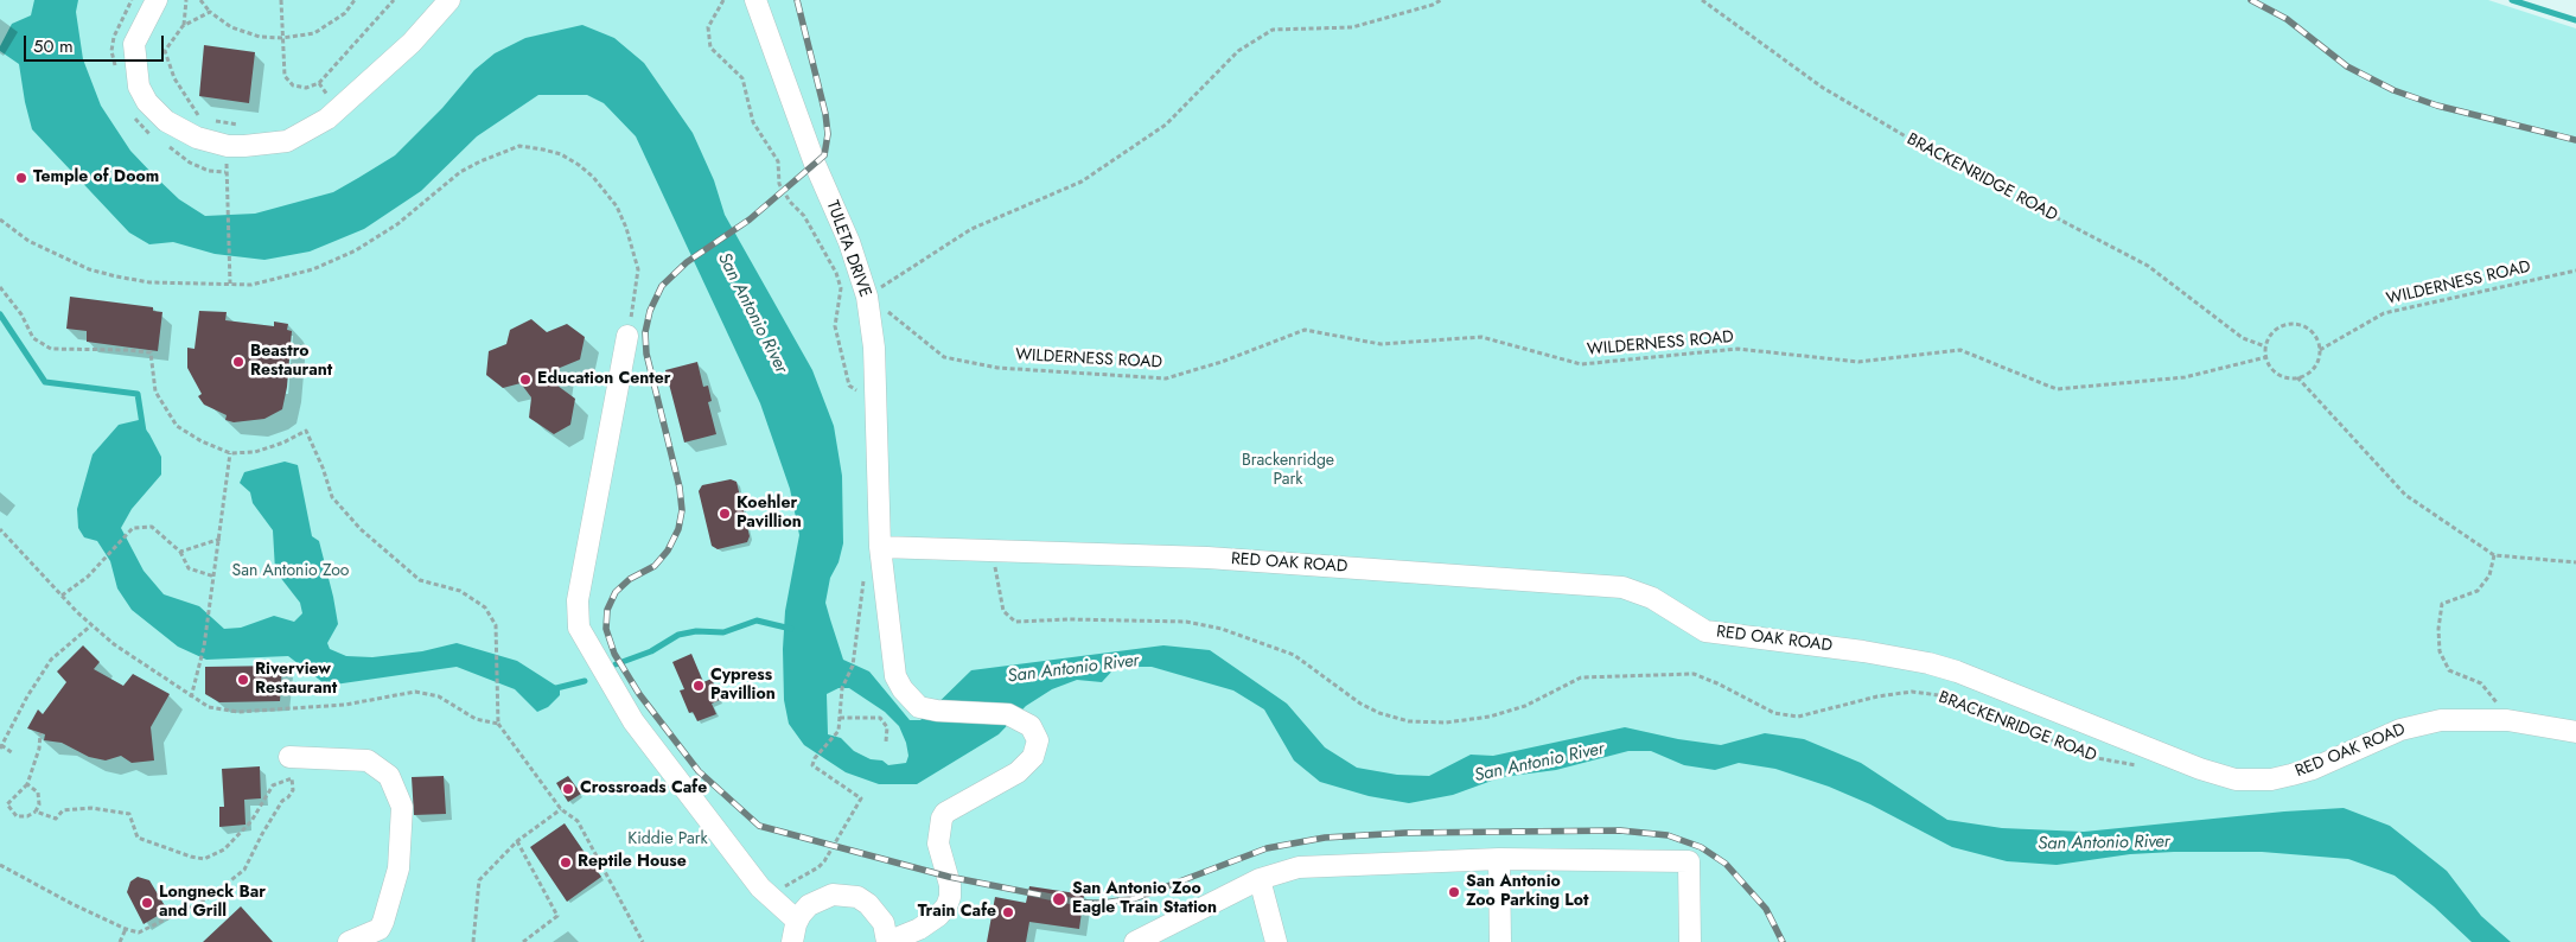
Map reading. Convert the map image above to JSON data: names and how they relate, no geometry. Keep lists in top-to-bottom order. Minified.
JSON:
{"streets":{"street":["TULETA DRIVE","RED OAK ROAD"],"path":["BRACKENRIDGE ROAD","WILDERNESS ROAD"]},"crossings":[["BRACKENRIDGE ROAD","WILDERNESS ROAD"],["TULETA DRIVE","WILDERNESS ROAD"],["TULETA DRIVE","RED OAK ROAD"]],"water":["San Antonio River"],"parks":["Brackenridge Park","San Antonio Zoo","Kiddie Park"],"places":["Temple of Doom","Beastro Restaurant","Education Center","Koehler Pavillion","Riverview Restaurant","Cypress Pavillion","Crossroads Cafe","Reptile House","San Antonio Zoo Parking Lot","San Antonio Zoo Eagle Train Station","Longneck Bar and Grill","Train Cafe"],"scale_bar":"50 m"}
